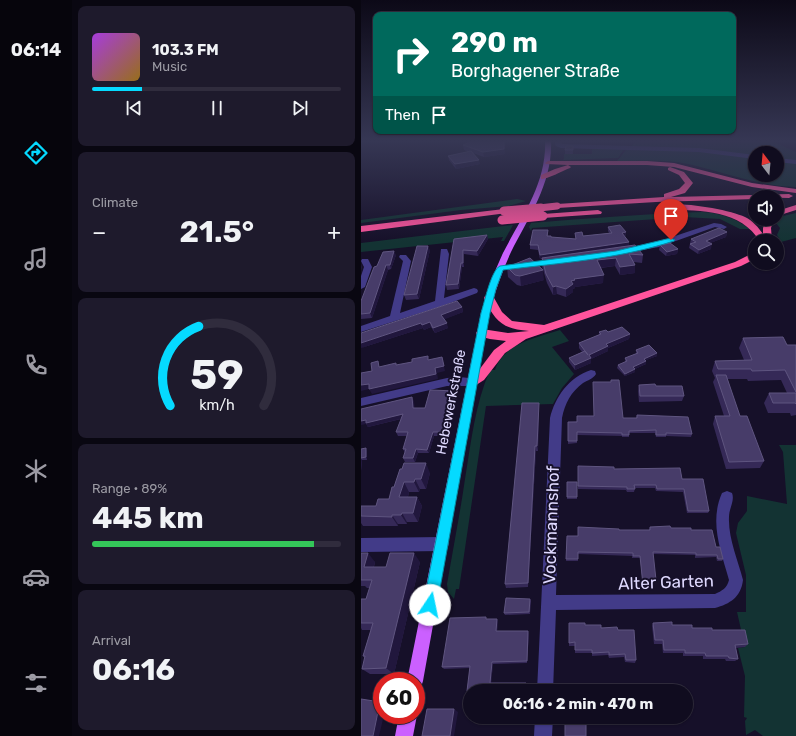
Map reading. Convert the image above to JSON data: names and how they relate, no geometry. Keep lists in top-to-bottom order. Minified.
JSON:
{"streets":{"main road":["Hebewerkstraße"],"street":["Vockmannshof","Alter Garten"]},"crossings":[["Vockmannshof","Alter Garten"]],"north":"top","page":{"tabs":"06:14","turn":["290 m","Borghagener Straße"],"song":["103.3 FM","Music"],"then":"Then","tile":["Climate",["Range · 89%","445 km"],["Arrival","06:16"]],"heat":["−","21.5°","+"],"limit":"60","trip":"06:16 · 2 min · 470 m","gauge":["59","km/h"]}}
